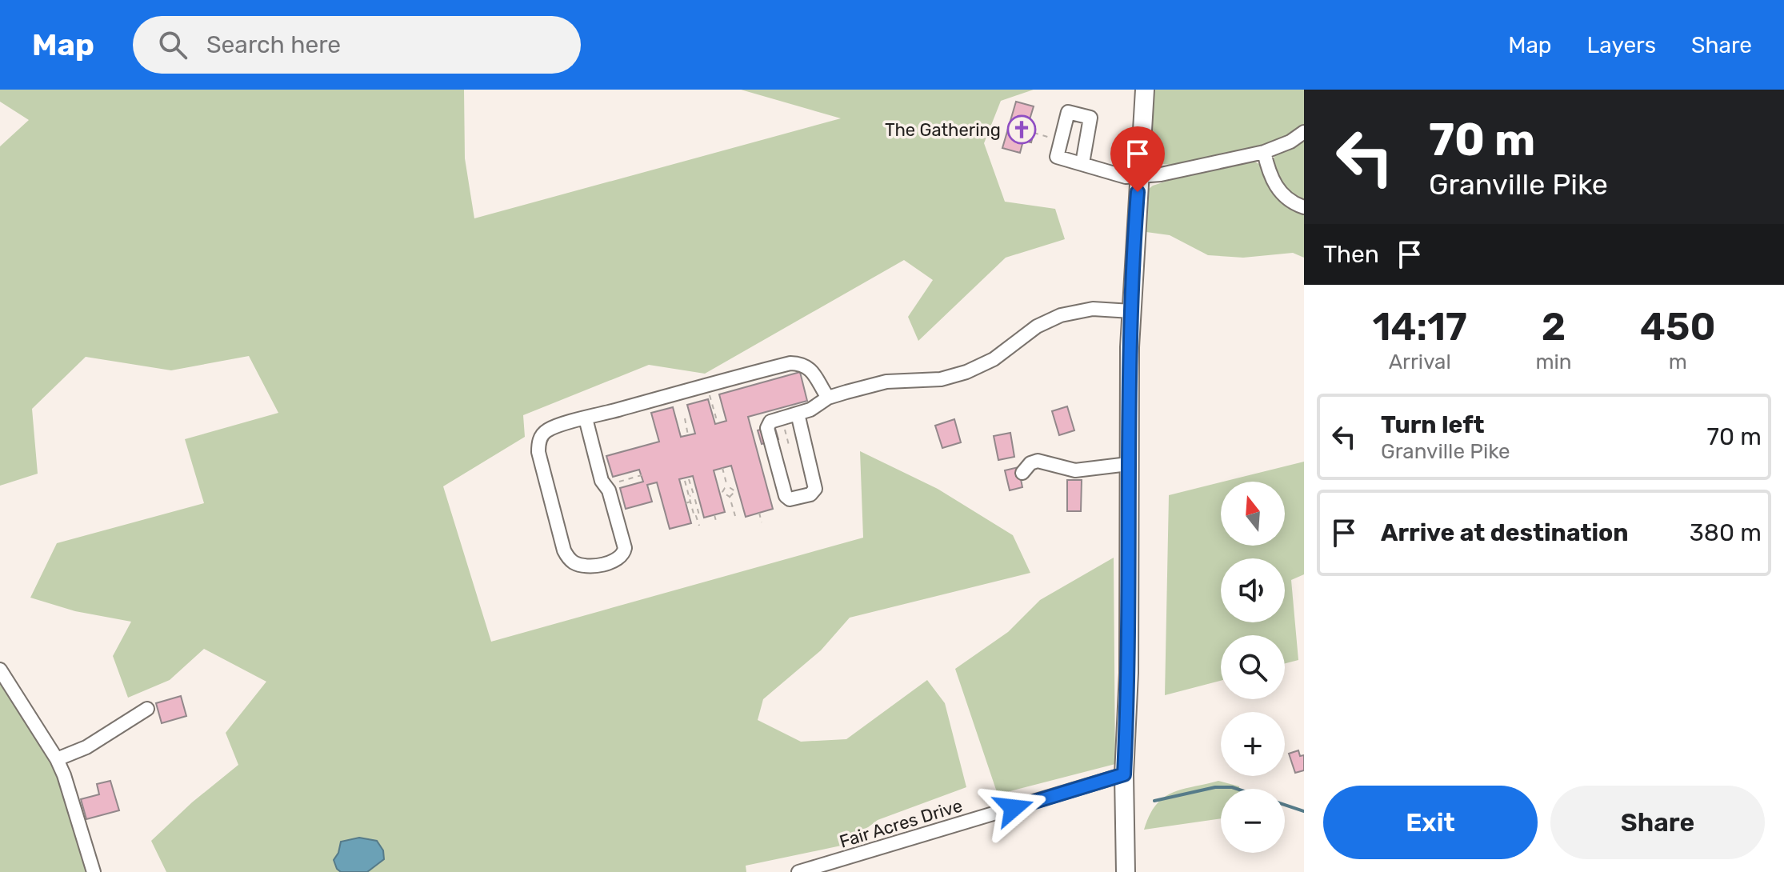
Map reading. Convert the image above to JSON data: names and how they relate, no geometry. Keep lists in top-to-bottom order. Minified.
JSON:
{"streets":{"street":["Fair Acres Drive"]},"places":{"church":["The Gathering"]},"north":"top","page":{"header":"Map","search":"Search here","nav":["Map","Layers","Share"],"turn":["70 m","Granville Pike"],"then":"Then","eta":["14:17","Arrival","2","min","450","m"],"list":[{"name":"Turn left","note":"Granville Pike","value":"70 m"},{"name":"Arrive at destination","value":"380 m"}],"map_buttons":["+","−"],"buttons":["Exit","Share"]}}
